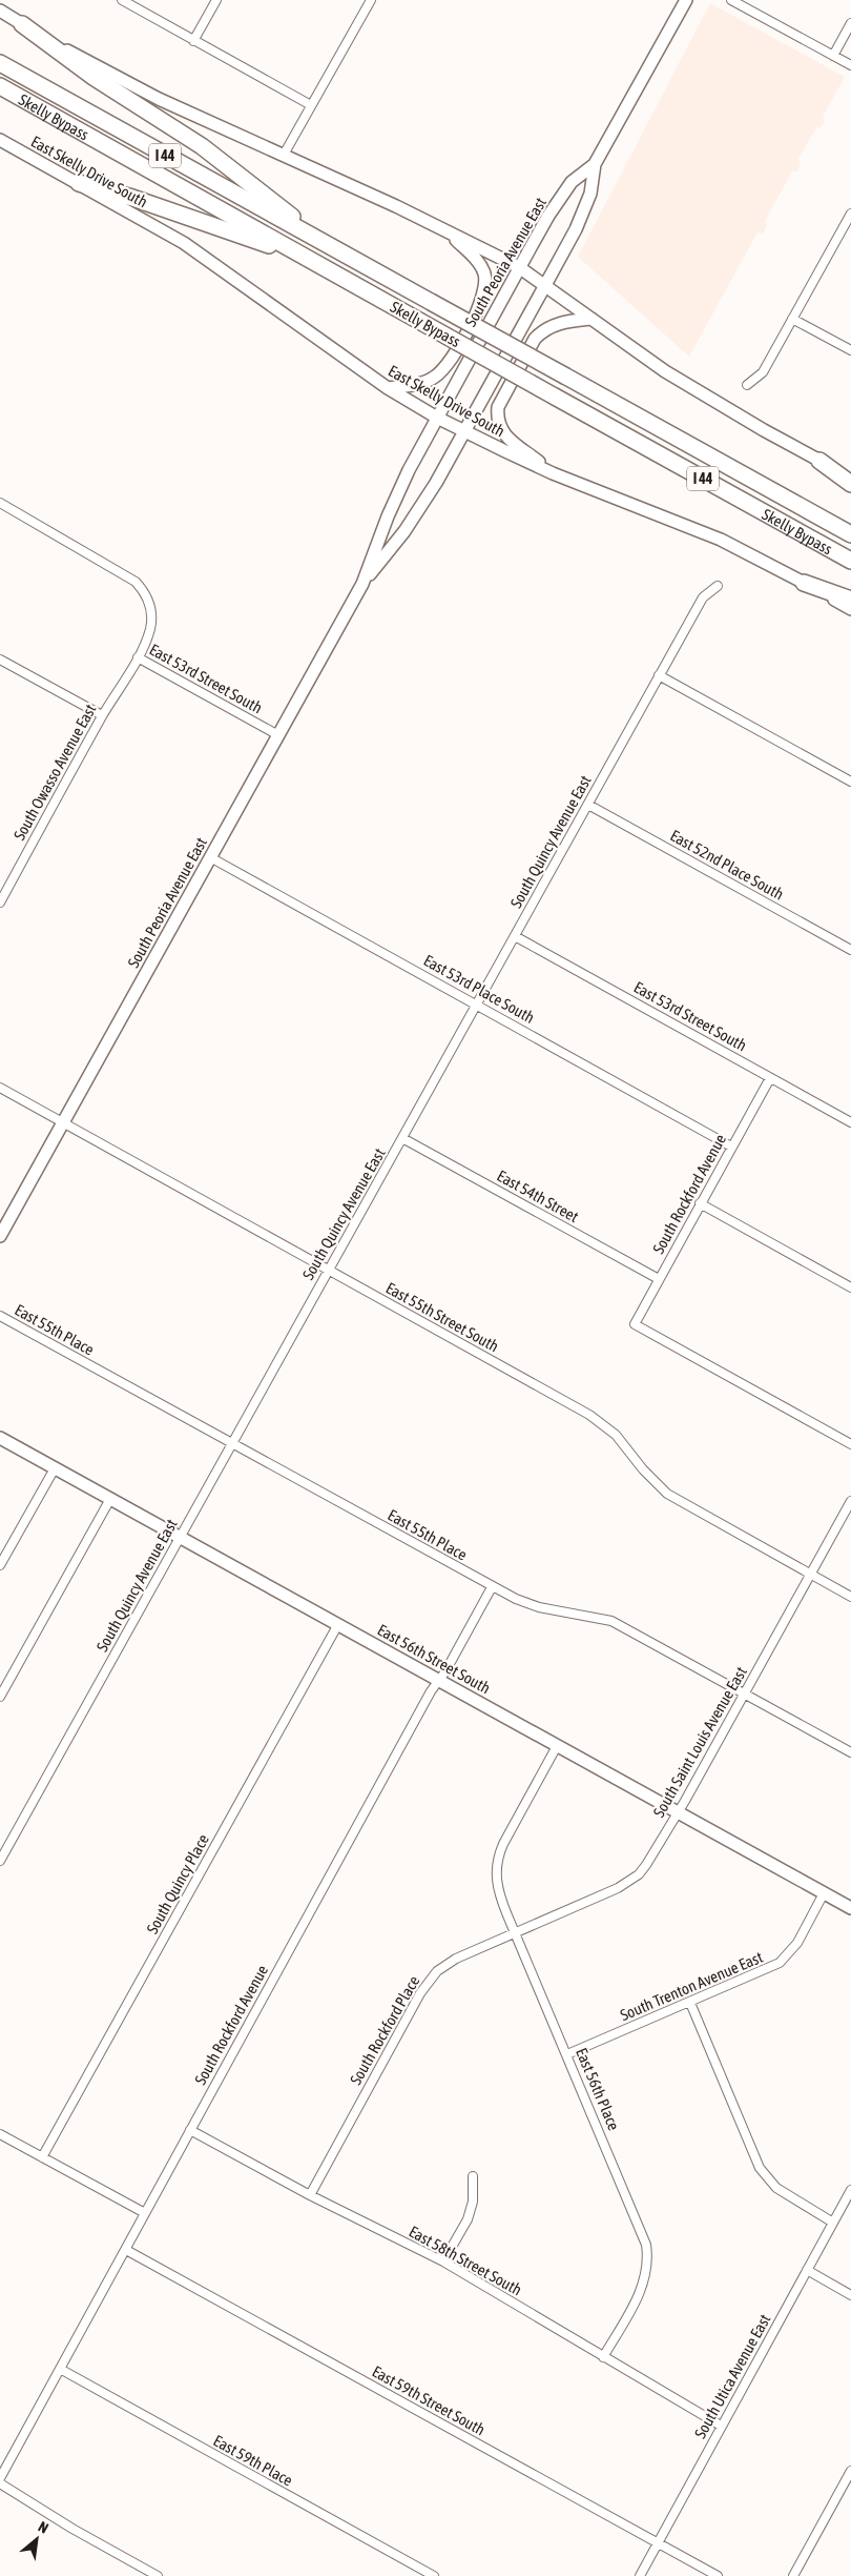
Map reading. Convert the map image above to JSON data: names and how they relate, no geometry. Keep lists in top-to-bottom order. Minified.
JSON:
{"streets":{"highway":["Skelly Bypass","I 44"],"main road":["East Skelly Drive South","South Peoria Avenue East","East 56th Street South"],"street":["East 53rd Street South","South Owasso Avenue East","South Quincy Avenue East","East 52nd Place South","East 53rd Place South","South Rockford Avenue","East 54th Street","East 55th Street South","East 55th Place","South Saint Louis Avenue East","South Quincy Place","South Trenton Avenue East","South Rockford Place","East 56th Place","East 58th Street South","South Utica Avenue East","East 59th Street South","East 59th Place"]},"crossings":[["East Skelly Drive South","South Peoria Avenue East"],["South Peoria Avenue East","East 53rd Street South"],["South Peoria Avenue East","East 53rd Place South"],["South Peoria Avenue East","East 55th Street South"],["East 53rd Street South","South Owasso Avenue East"],["East 53rd Street South","South Quincy Avenue East"],["East 53rd Street South","South Rockford Avenue"],["South Quincy Avenue East","East 52nd Place South"],["South Quincy Avenue East","East 53rd Place South"],["South Quincy Avenue East","East 54th Street"],["South Quincy Avenue East","East 55th Street South"],["South Quincy Avenue East","East 55th Place"],["South Quincy Avenue East","East 56th Street South"],["East 53rd Place South","South Rockford Avenue"],["South Rockford Avenue","East 54th Street"],["South Rockford Avenue","East 55th Place"],["South Rockford Avenue","East 56th Street South"],["South Rockford Avenue","East 58th Street South"],["South Rockford Avenue","East 59th Street South"],["South Rockford Avenue","East 59th Place"],["East 55th Street South","South Saint Louis Avenue East"],["East 55th Place","South Saint Louis Avenue East"],["East 56th Street South","South Saint Louis Avenue East"],["East 56th Street South","South Quincy Place"],["East 56th Street South","South Trenton Avenue East"],["South Saint Louis Avenue East","South Rockford Place"],["South Saint Louis Avenue East","East 56th Place"],["South Trenton Avenue East","East 56th Place"],["South Rockford Place","East 56th Place"],["South Rockford Place","East 58th Street South"],["East 56th Place","East 58th Street South"],["East 58th Street South","South Utica Avenue East"],["South Utica Avenue East","East 59th Street South"]],"north":"top right"}
